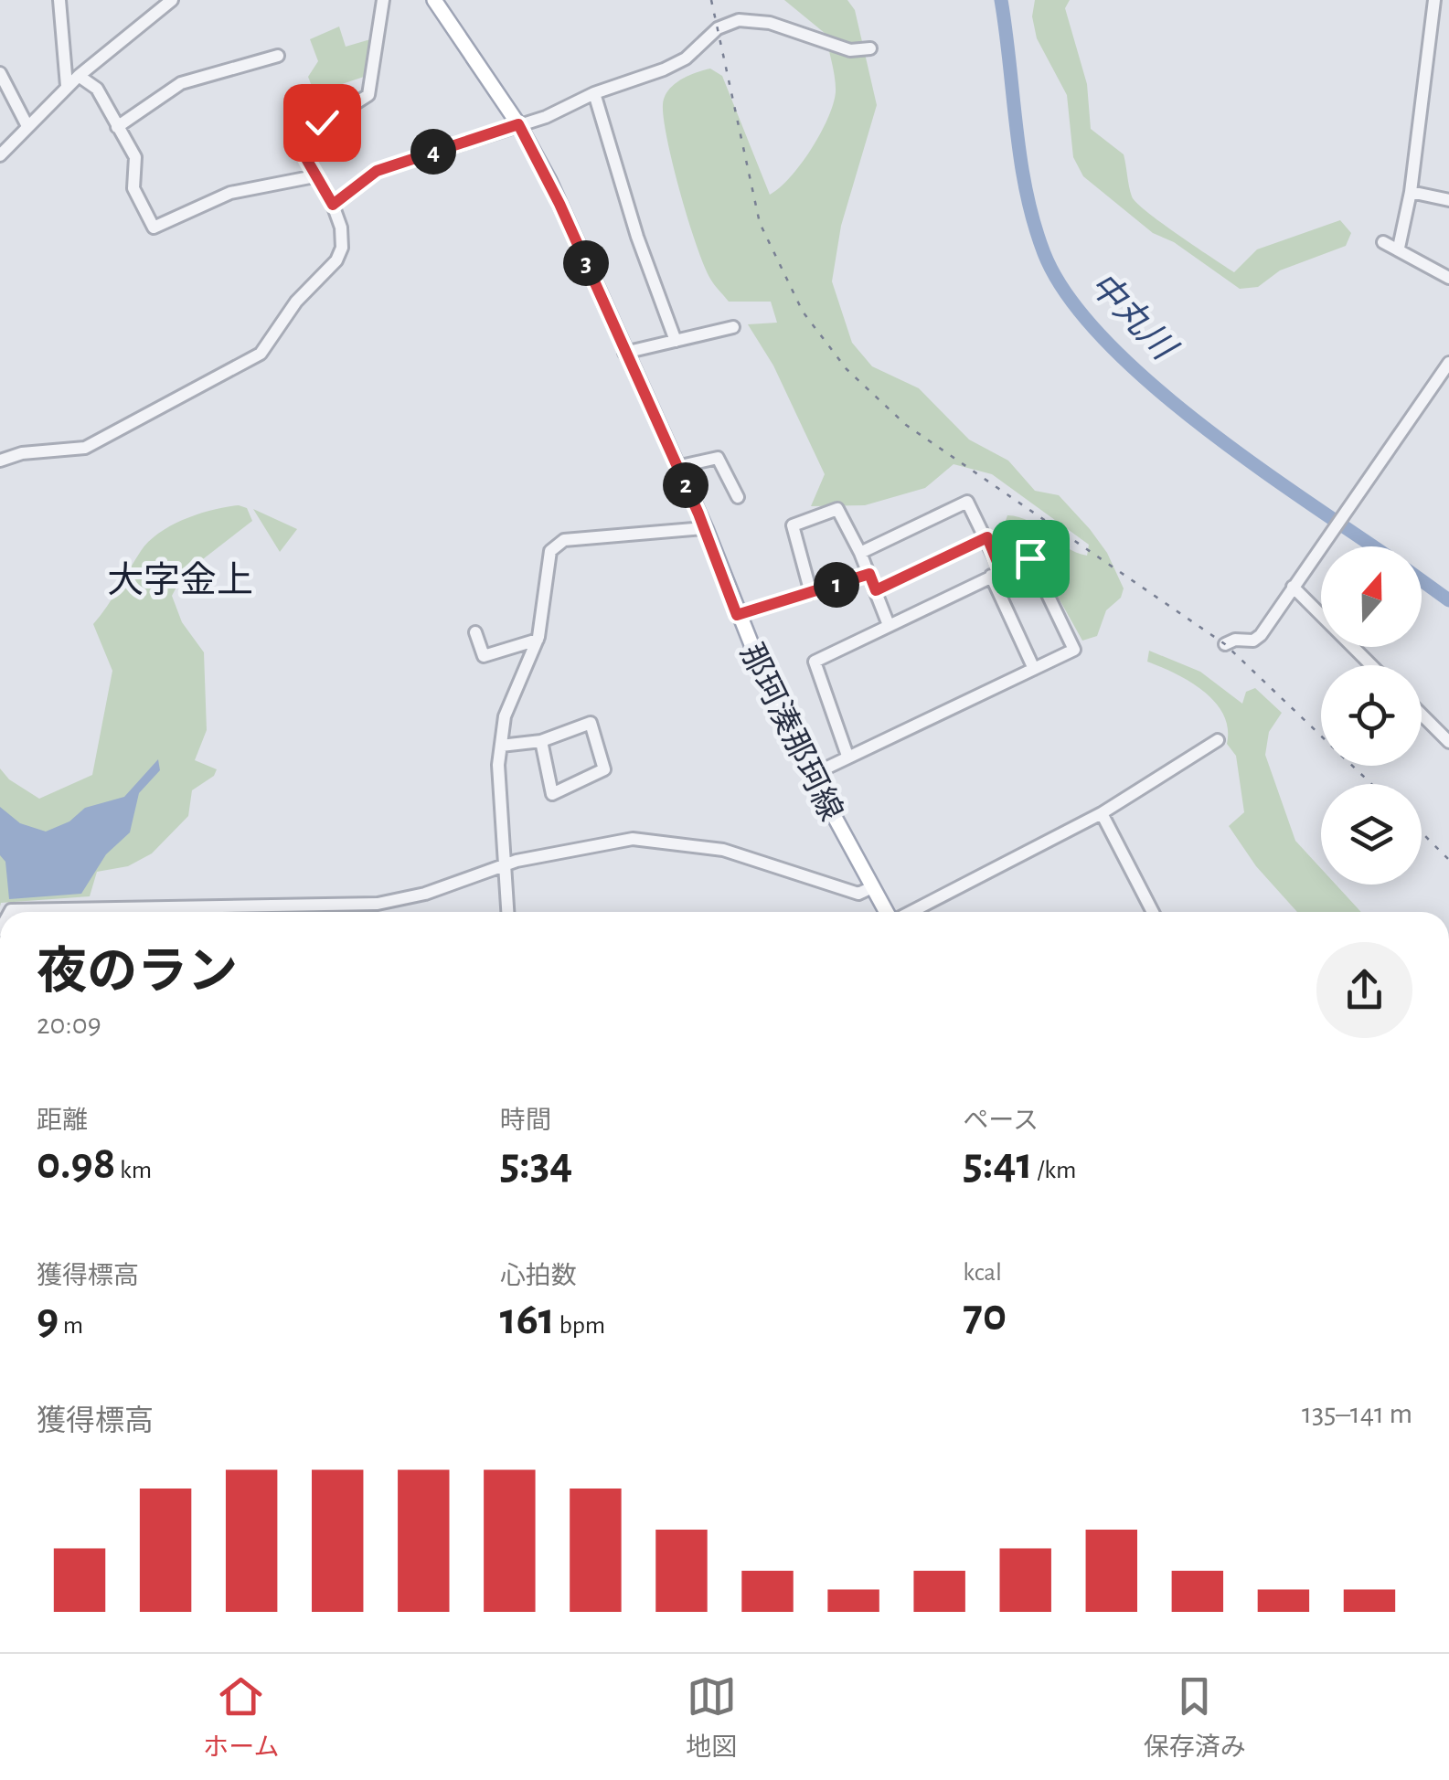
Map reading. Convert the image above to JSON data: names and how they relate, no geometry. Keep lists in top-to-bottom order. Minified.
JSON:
{"streets":{"main road":["那珂湊那珂線"]},"districts":["大字金上"],"water":["中丸川"],"north":"top","page":{"pins":["4","3","2","1"],"heading":["夜のラン","20:09"],"stats":[["距離","0.98 km"],["時間","5:34"],["ペース","5:41 /km"],["獲得標高","9 m"],["心拍数","161 bpm"],["kcal","70"]],"chart":["獲得標高","135–141 m"],"tabs":["ホーム","地図","保存済み"]}}
